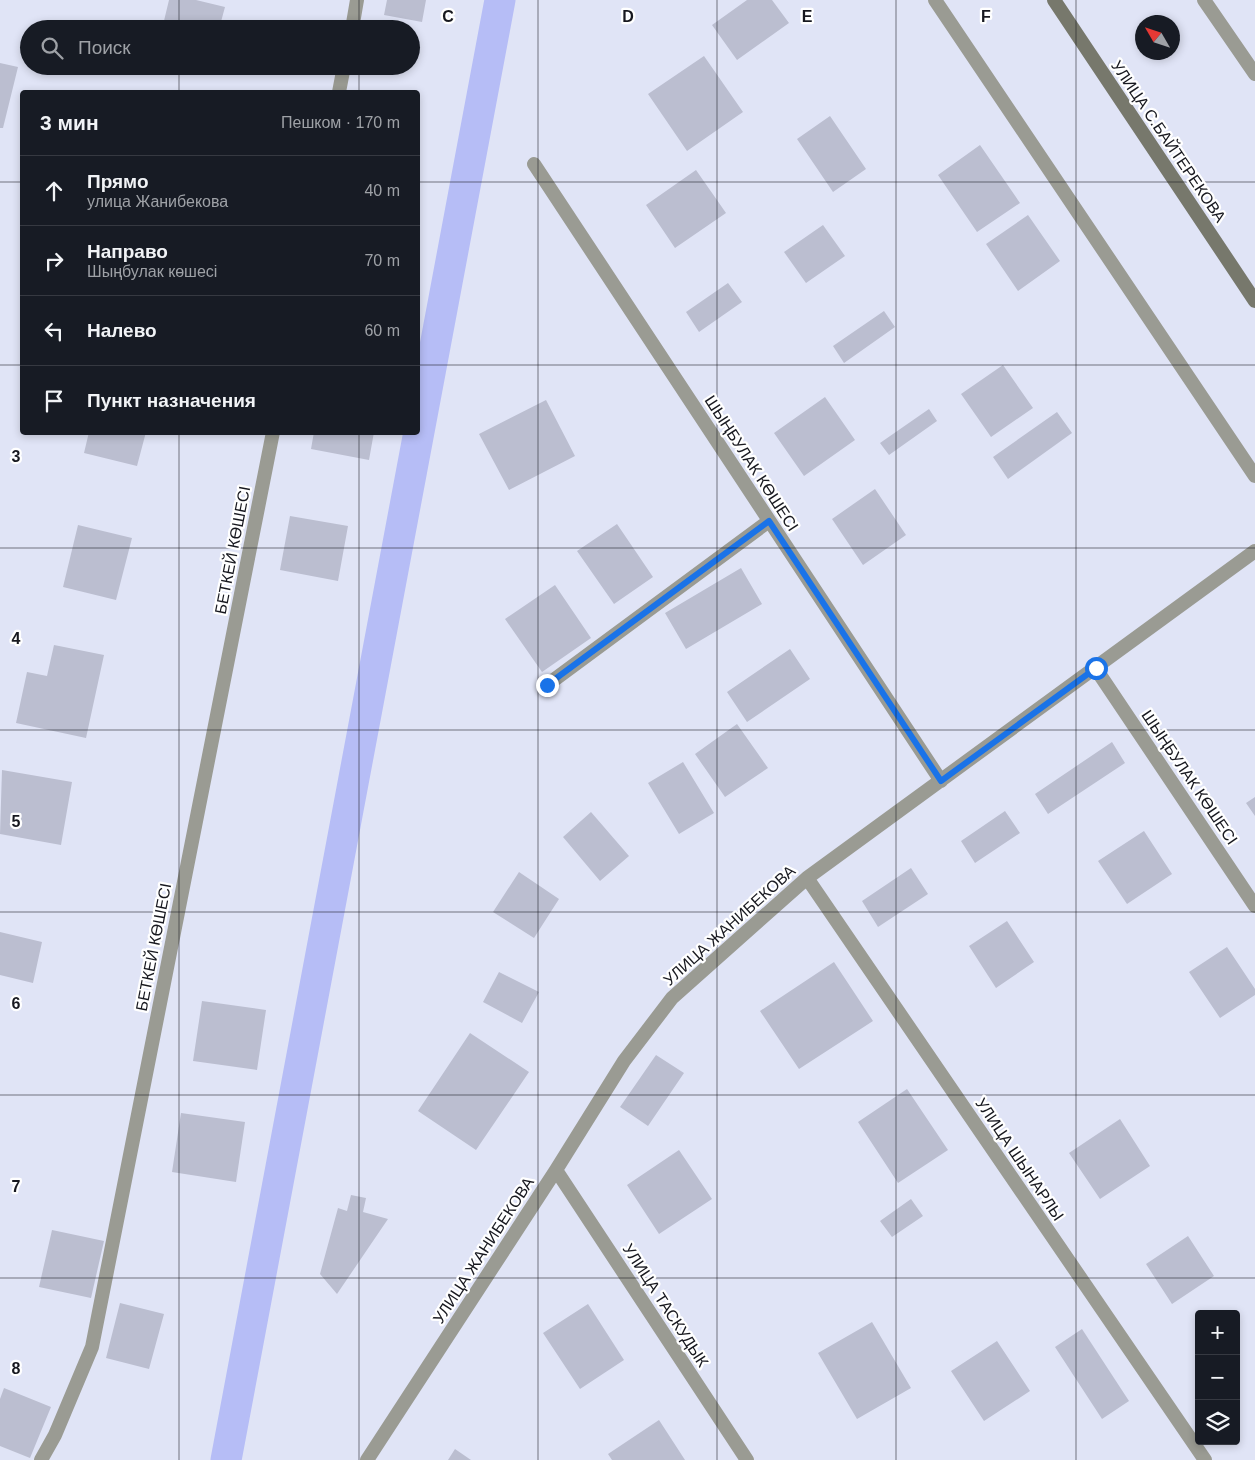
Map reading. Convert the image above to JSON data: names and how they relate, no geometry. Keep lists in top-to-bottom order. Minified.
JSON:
{"streets":{"main road":["УЛИЦА С.БАЙТЕРЕКОВА"],"street":["ШЫҢБУЛАК КӨШЕСІ","БЕТКЕЙ КӨШЕСІ","УЛИЦА ЖАНИБЕКОВА","УЛИЦА ШЫНАРЛЫ","УЛИЦА ТАСКУДЫК"]},"crossings":[["ШЫҢБУЛАК КӨШЕСІ","УЛИЦА ЖАНИБЕКОВА"],["УЛИЦА ЖАНИБЕКОВА","УЛИЦА ШЫНАРЛЫ"],["УЛИЦА ЖАНИБЕКОВА","УЛИЦА ТАСКУДЫК"]],"north":"top left","page":{"search":"Поиск","heading":["3 мин","Пешком · 170 m"],"list":[["Прямо","улица Жанибекова","40 m"],["Направо","Шыңбулак көшесі","70 m"],["Налево","60 m"],"Пункт назначения"],"map_buttons":["+","−"]},"grid":{"columns":["C","D","E","F"],"rows":["3","4","5","6","7","8"]}}
